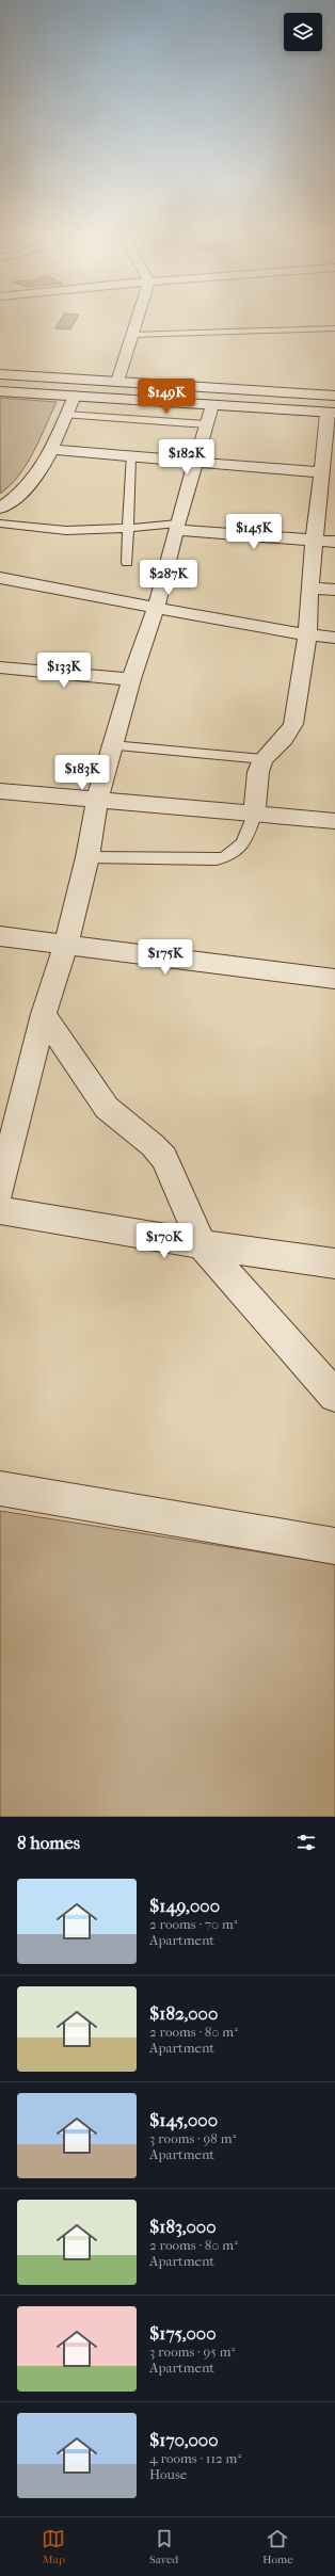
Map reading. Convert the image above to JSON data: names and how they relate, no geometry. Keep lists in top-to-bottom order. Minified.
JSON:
{"page":{"price":["$149K","$182K","$145K","$287K","$133K","$183K","$175K","$170K"],"heading":"8 homes","list":[{"name":"$149,000","note":"2 rooms · 70 m² · Apartment"},{"name":"$182,000","note":"2 rooms · 80 m² · Apartment"},{"name":"$145,000","note":"3 rooms · 98 m² · Apartment"},{"name":"$183,000","note":"2 rooms · 80 m² · Apartment"},{"name":"$175,000","note":"3 rooms · 95 m² · Apartment"},{"name":"$170,000","note":"4 rooms · 112 m² · House"}],"tabs":["Map","Saved","Home"]}}
